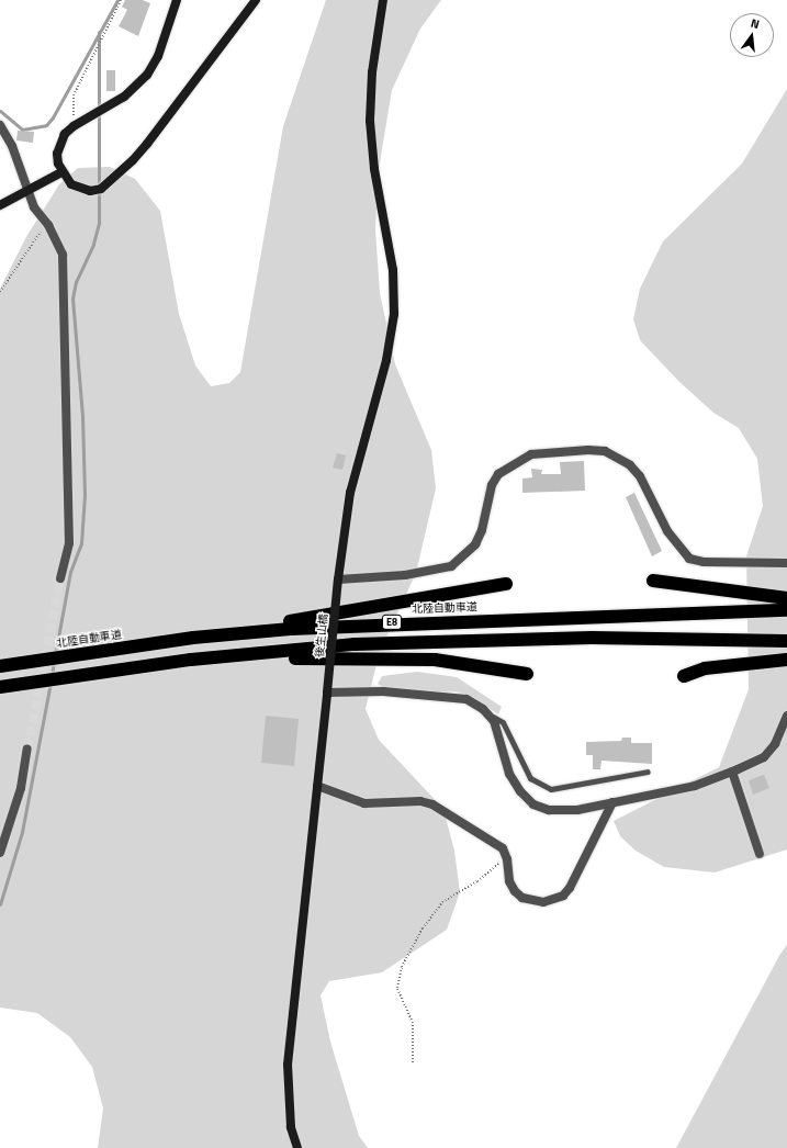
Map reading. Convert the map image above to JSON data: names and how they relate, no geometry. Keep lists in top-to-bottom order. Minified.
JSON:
{"streets":{"highway":["北陸自動車道","E8"],"street":["後生山橋"]},"north":"top"}
